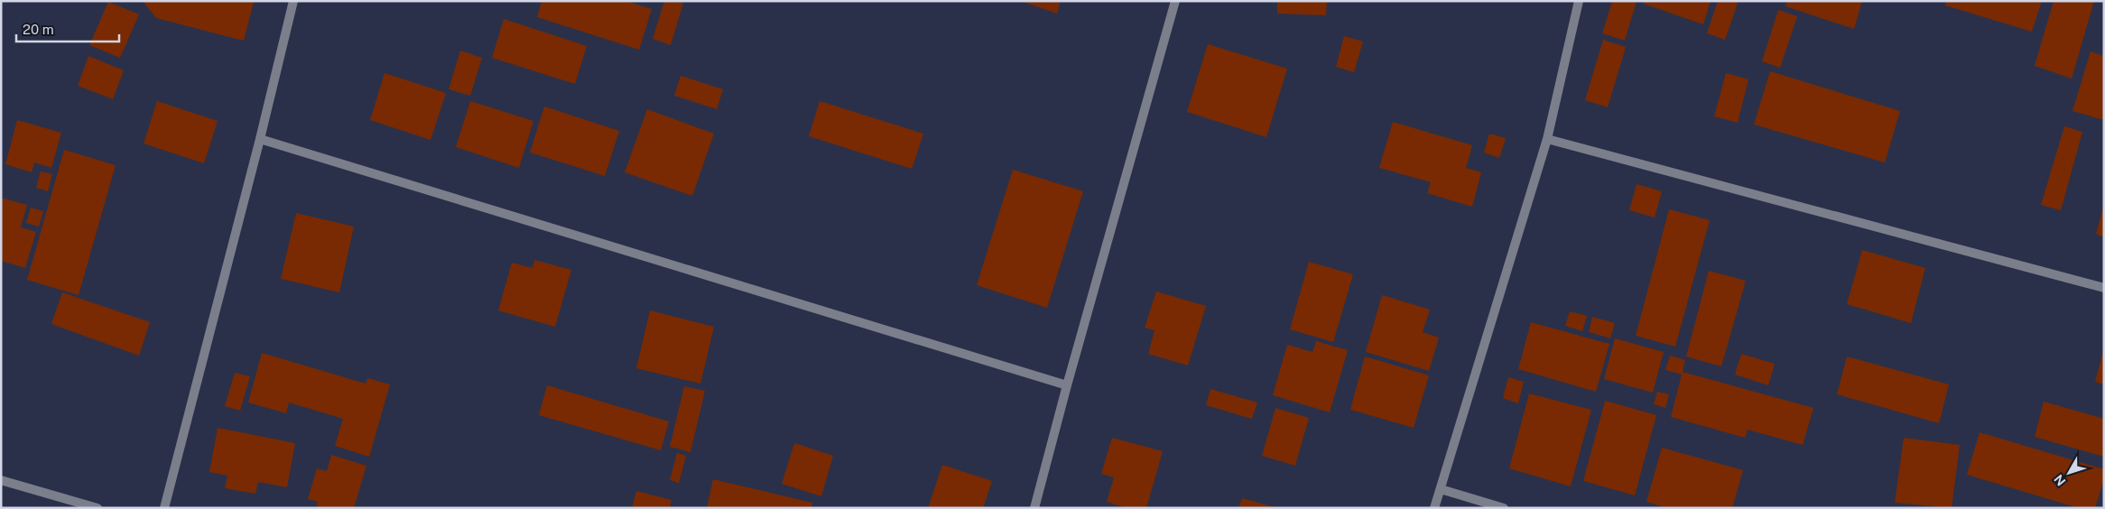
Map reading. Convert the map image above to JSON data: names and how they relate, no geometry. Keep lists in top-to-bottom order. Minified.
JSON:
{"scale_bar":"20 m","north":"bottom left"}
